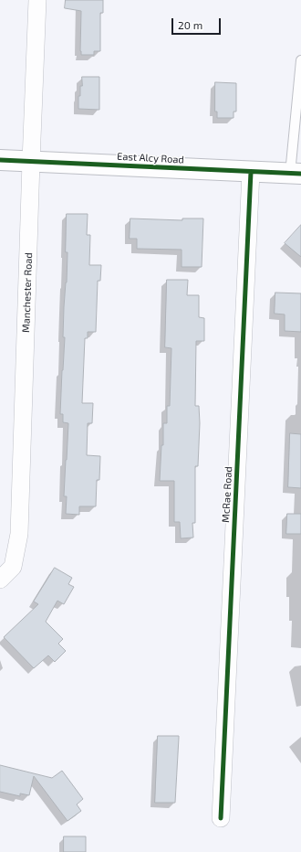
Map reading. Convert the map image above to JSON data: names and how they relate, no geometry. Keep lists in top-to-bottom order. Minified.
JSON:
{"streets":{"street":["East Alcy Road","Manchester Road","McRae Road"]},"crossings":[["East Alcy Road","Manchester Road"],["East Alcy Road","McRae Road"]],"scale_bar":"20 m"}
